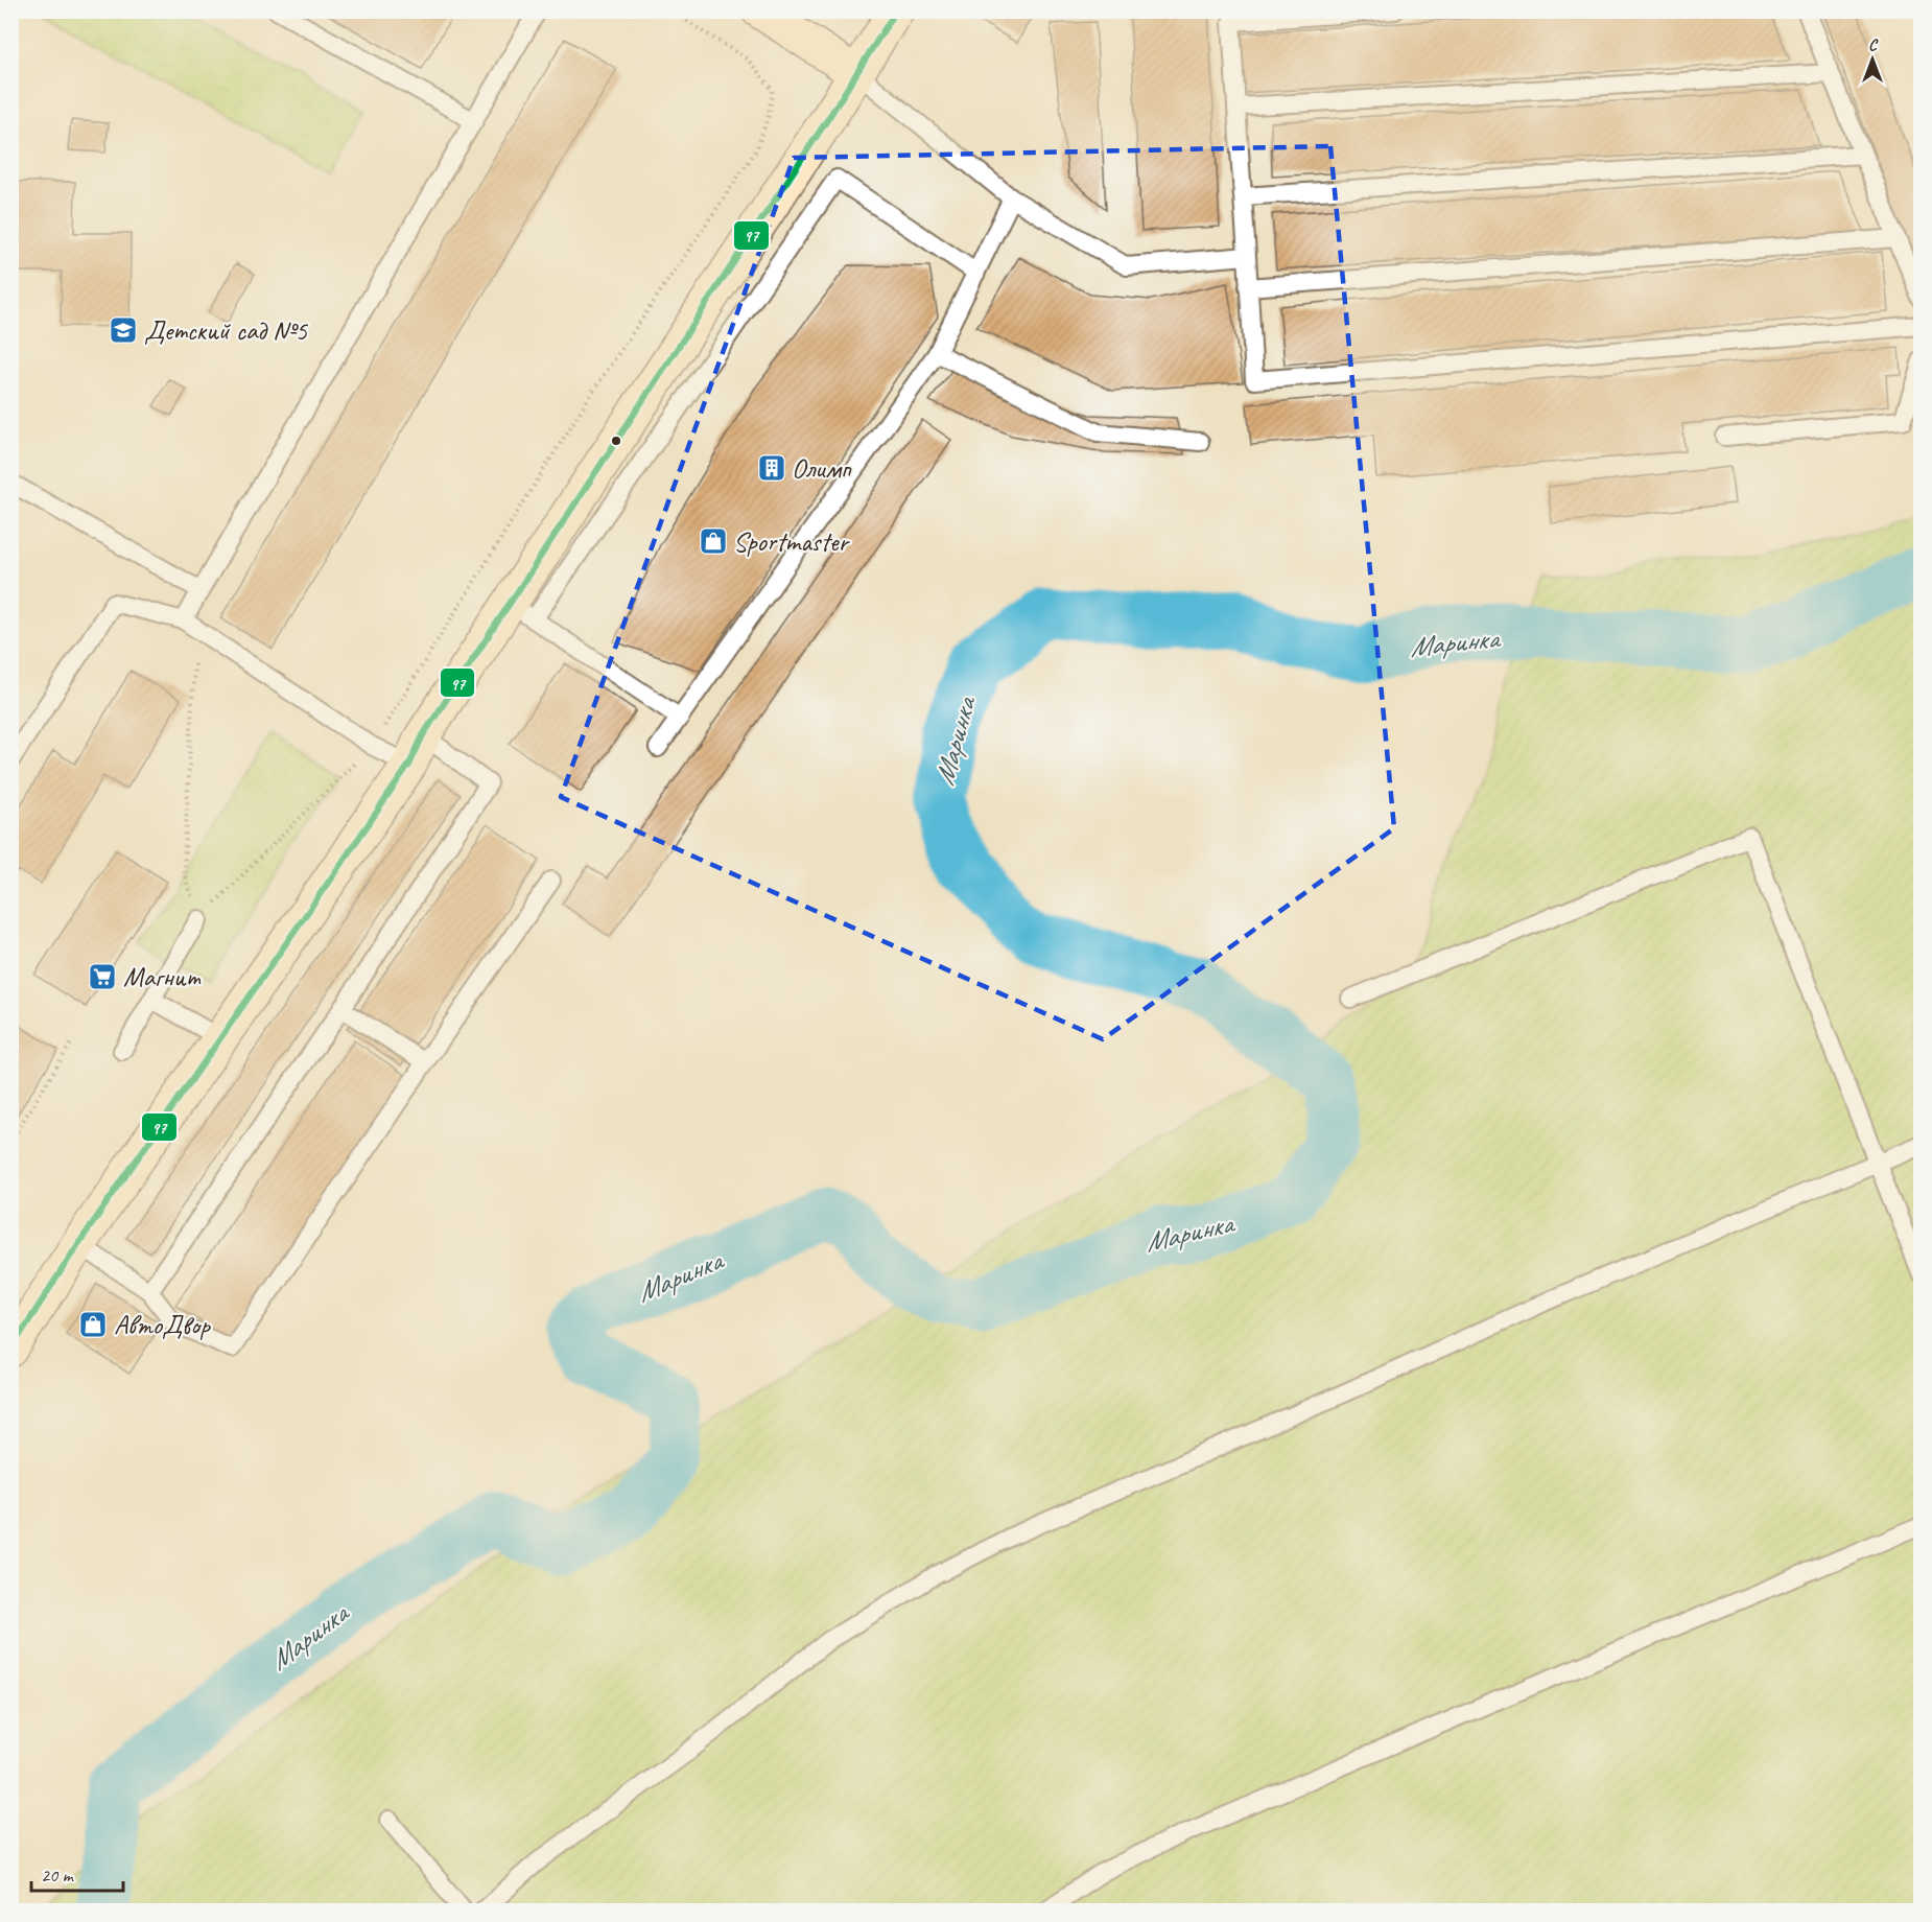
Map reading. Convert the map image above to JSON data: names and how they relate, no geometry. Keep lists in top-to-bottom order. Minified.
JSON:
{"water":["Маринка"],"places":{"school or university":["Детский сад №5"],"building":["Олимп"],"shop":["Sportmaster","АвтоДвор"],"supermarket":["Магнит"]},"lines":["transit line 97"],"scale_bar":"20 m","north":"top"}
